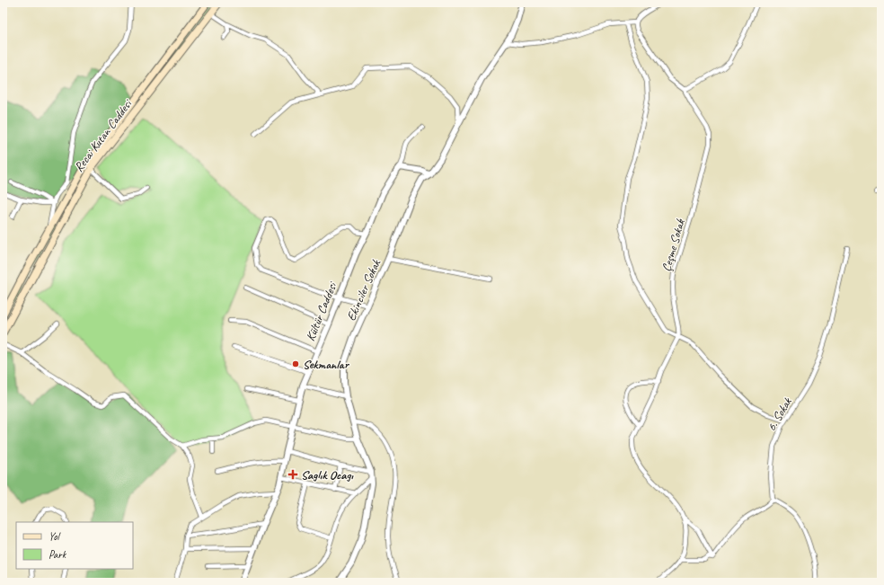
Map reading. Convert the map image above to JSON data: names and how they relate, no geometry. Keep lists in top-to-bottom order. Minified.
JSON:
{"streets":{"main road":["Recai Kutan Caddesi"],"street":["Çeşme Sokak","Ekinciler Sokak","Kültür Caddesi","6. Sokak"]},"places":{"other":["Sekmanlar"],"health":["Saglık Ocagı"]},"legend":["Yol","Park"]}
